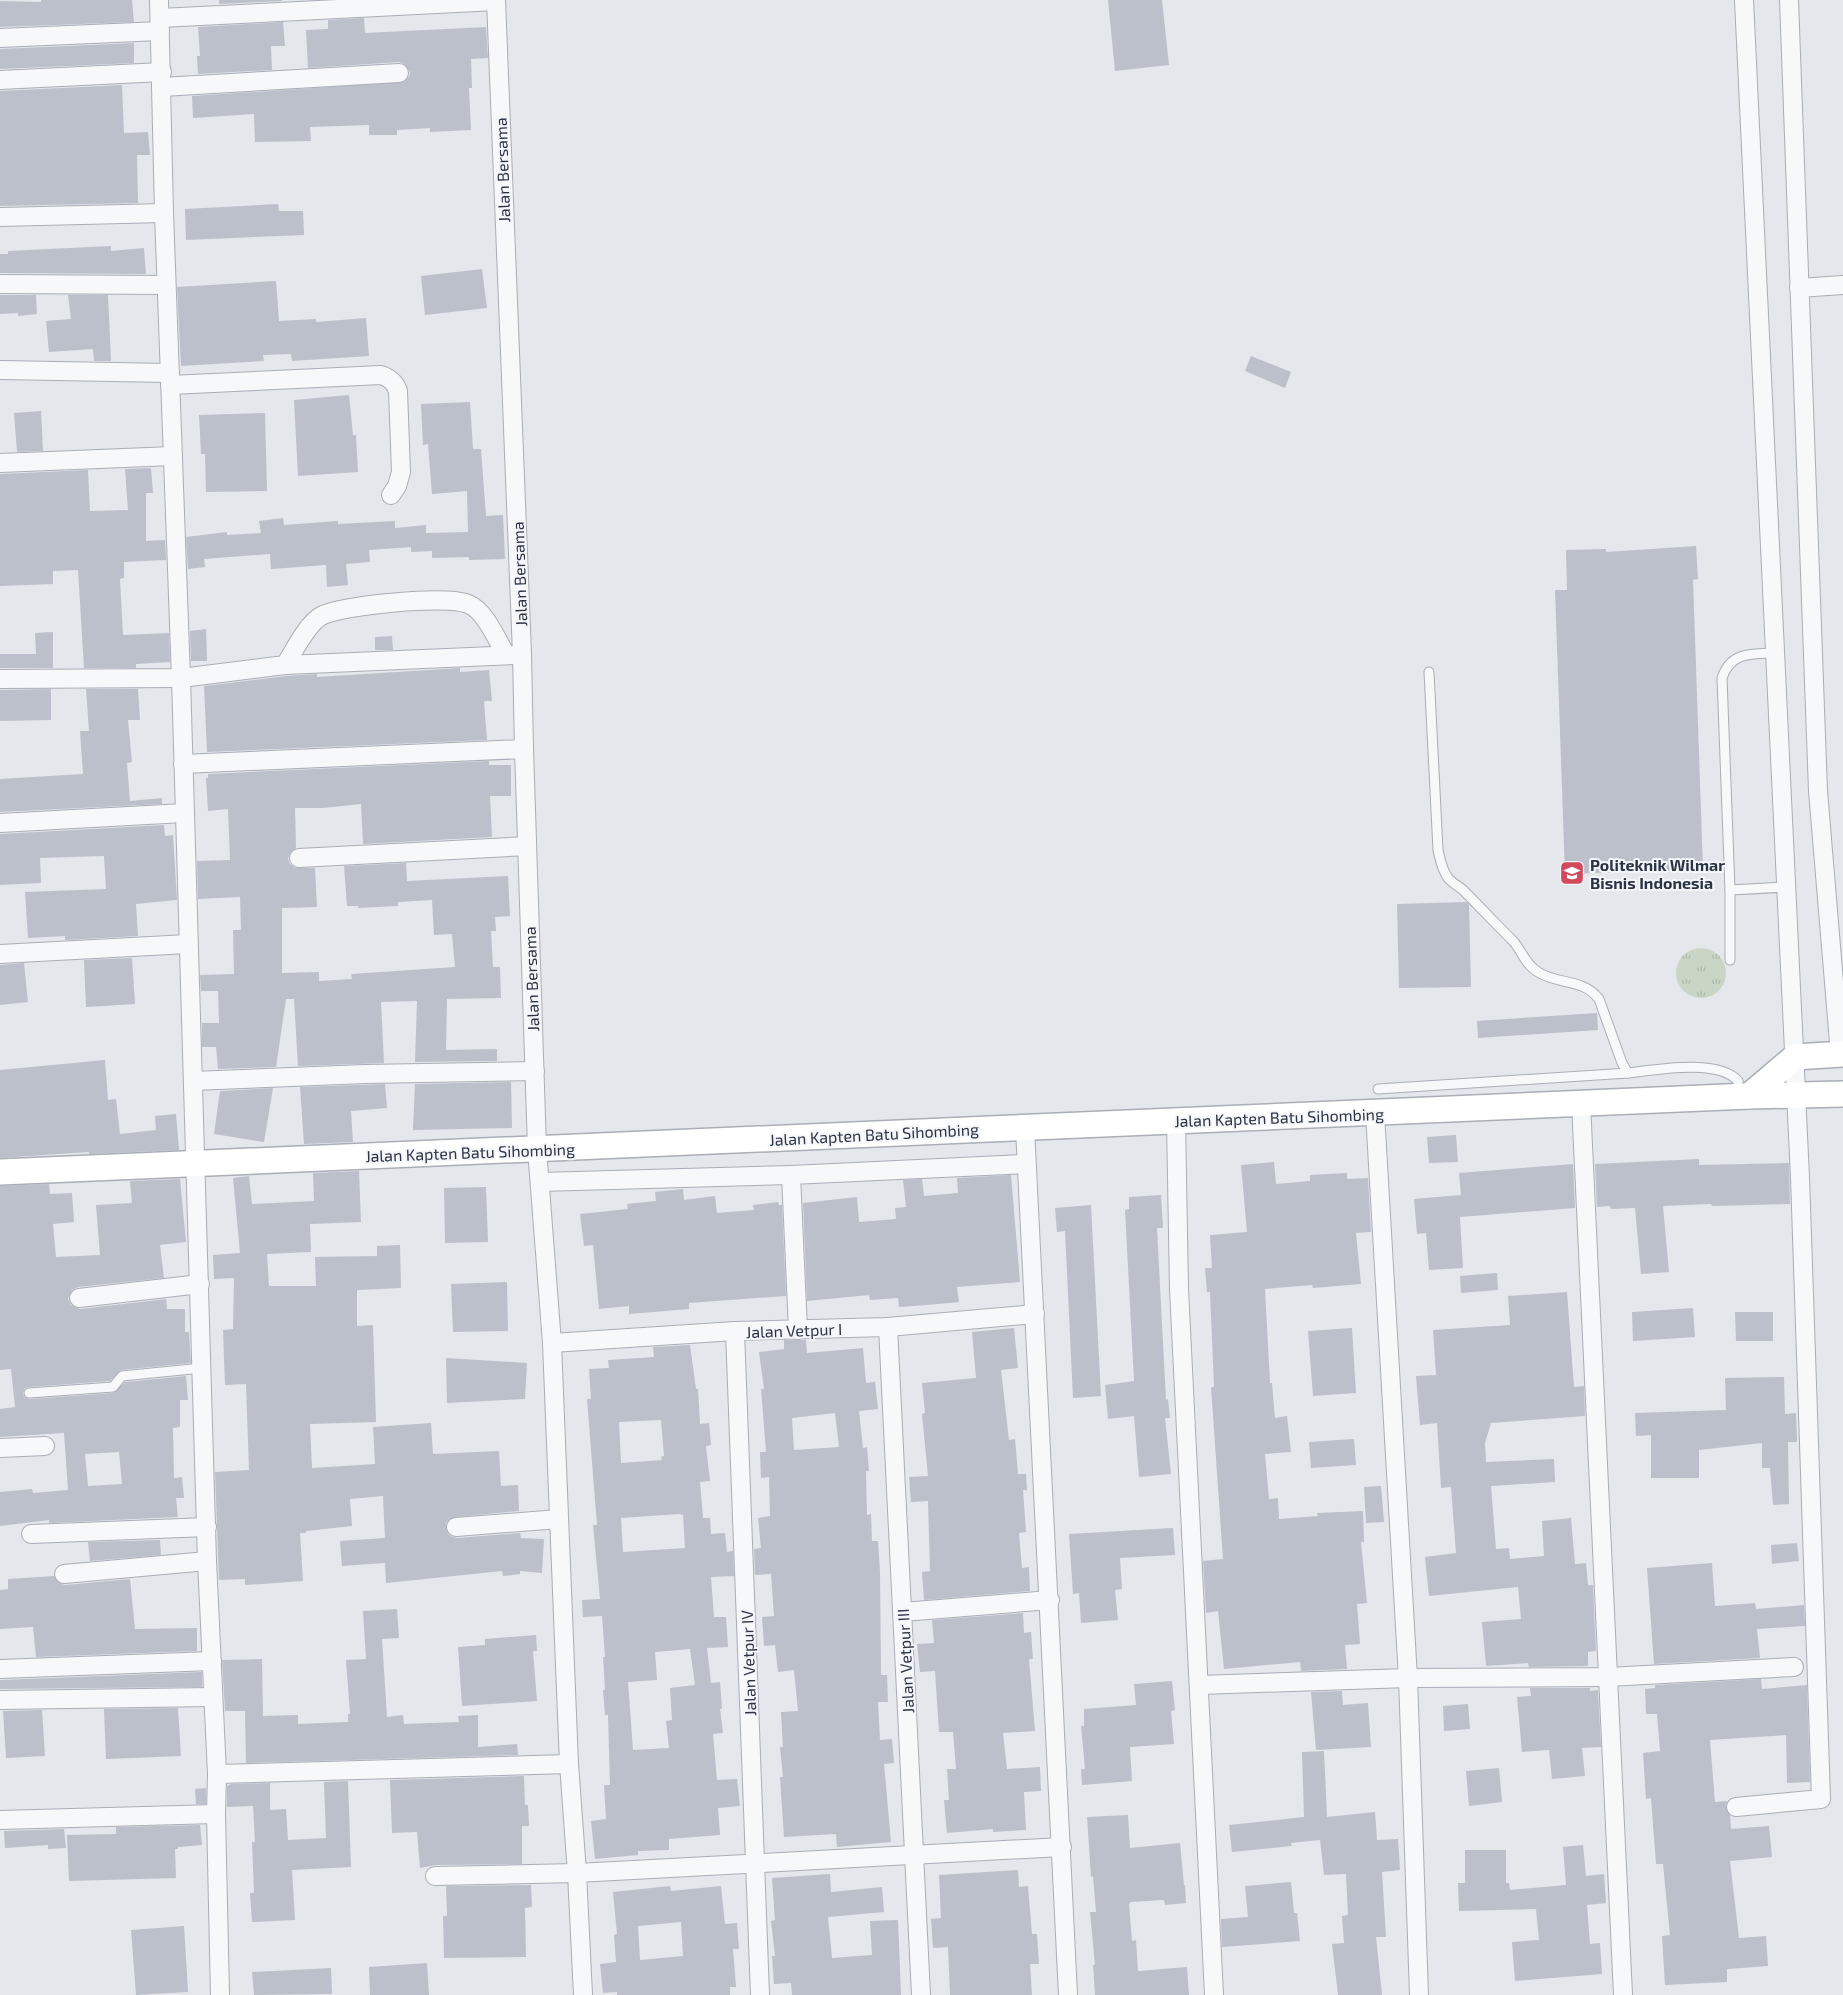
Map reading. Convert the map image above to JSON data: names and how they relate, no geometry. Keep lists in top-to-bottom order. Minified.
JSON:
{"streets":{"street":["Jalan Bersama","Jalan Kapten Batu Sihombing","Jalan Vetpur I","Jalan Vetpur III","Jalan Vetpur IV"]},"crossings":[["Jalan Bersama","Jalan Kapten Batu Sihombing"],["Jalan Bersama","Jalan Vetpur I"],["Jalan Vetpur I","Jalan Vetpur III"],["Jalan Vetpur I","Jalan Vetpur IV"]],"places":{"school or university":["Politeknik Wilmar Bisnis Indonesia"]}}
